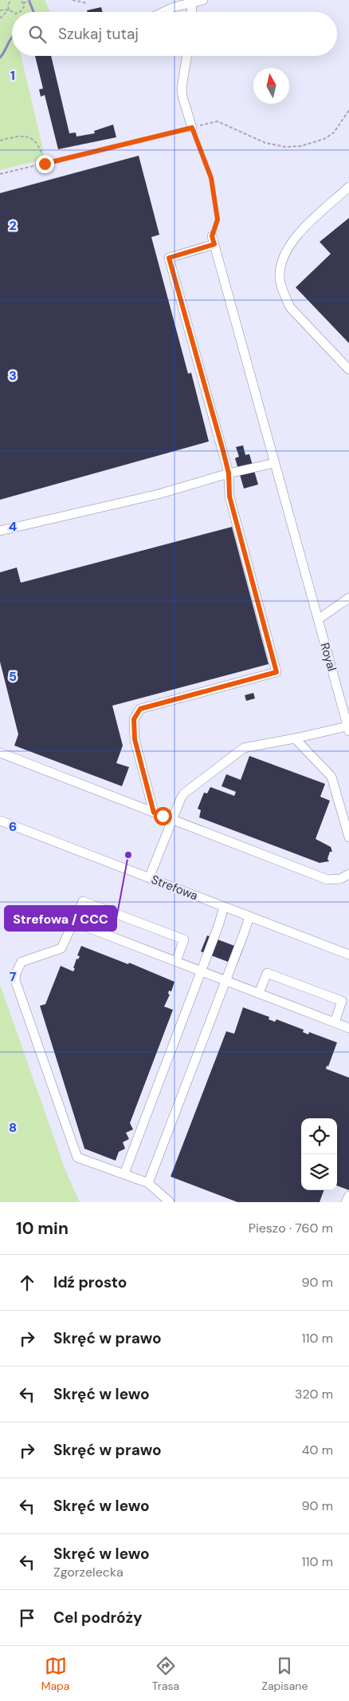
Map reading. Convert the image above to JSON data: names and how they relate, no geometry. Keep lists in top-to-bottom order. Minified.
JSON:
{"streets":{"street":["Royal","Strefowa"]},"places":["Strefowa / CCC"],"north":"top","page":{"search":"Szukaj tutaj","heading":["10 min","Pieszo · 760 m"],"list":[["Idź prosto","90 m"],["Skręć w prawo","110 m"],["Skręć w lewo","320 m"],["Skręć w prawo","40 m"],["Skręć w lewo","90 m"],["Skręć w lewo","Zgorzelecka","110 m"],"Cel podróży"],"nav":["Mapa","Trasa","Zapisane"]},"grid":{"rows":["1","2","3","4","5","6","7","8"]}}
